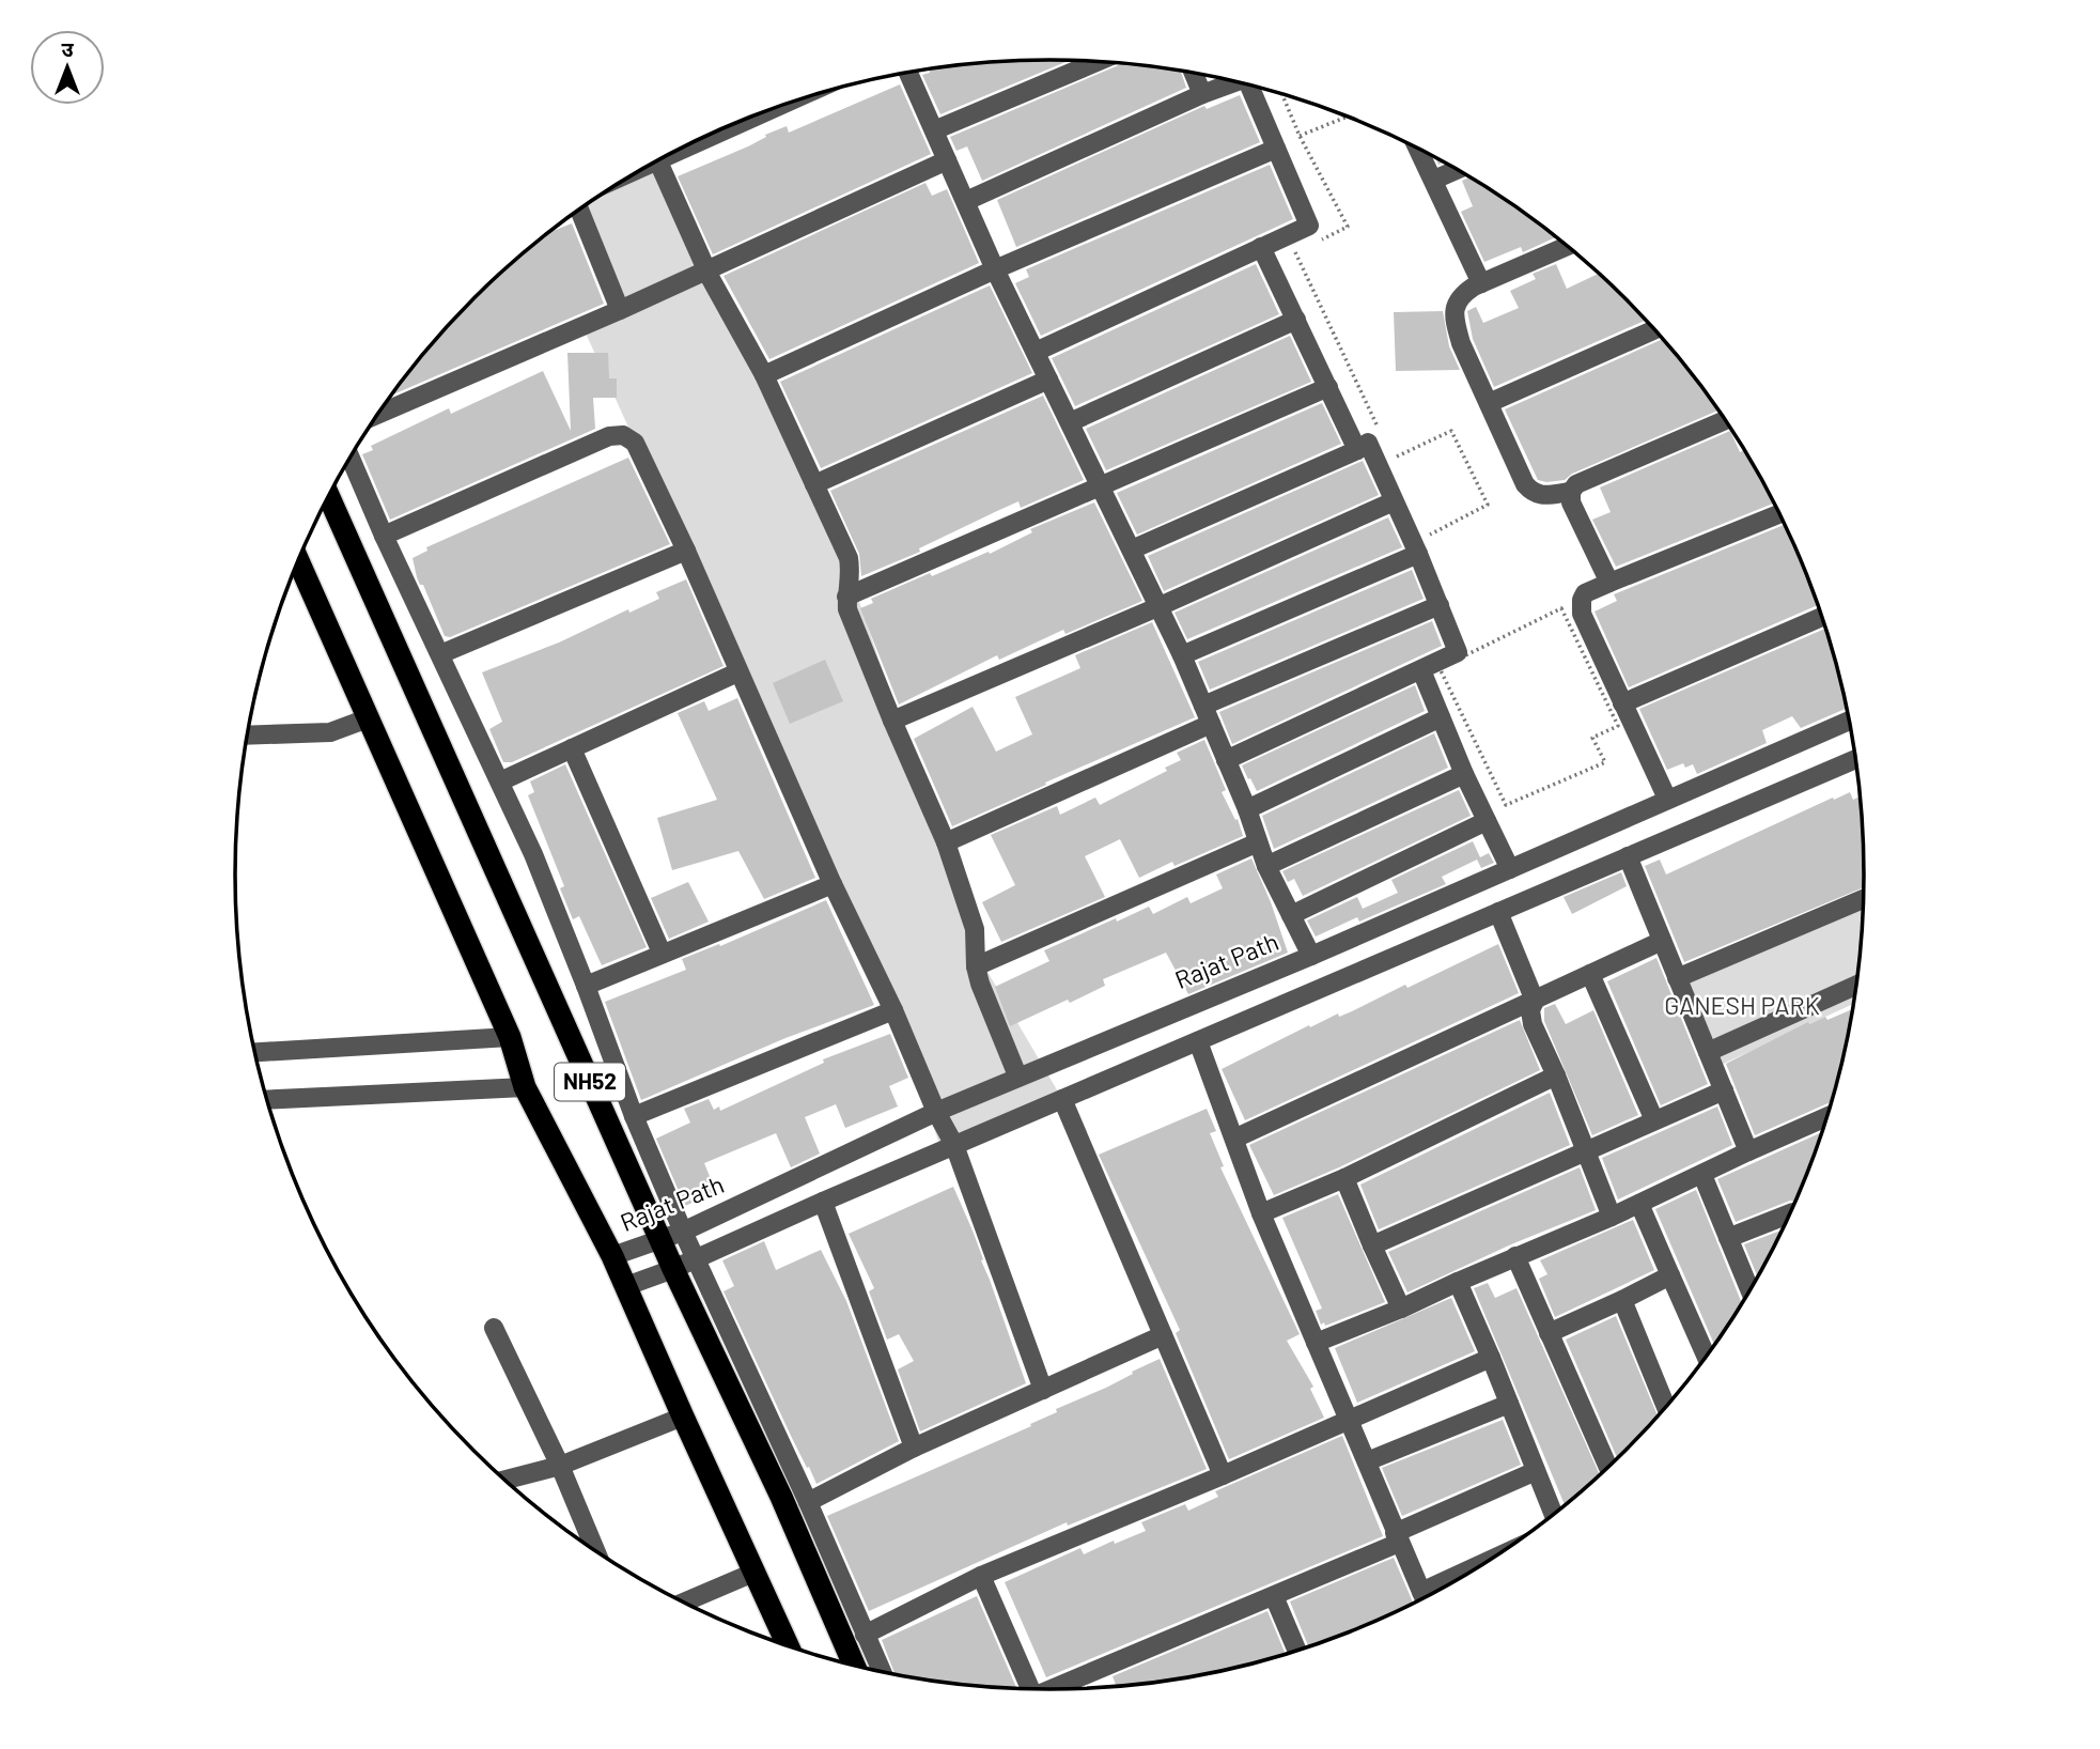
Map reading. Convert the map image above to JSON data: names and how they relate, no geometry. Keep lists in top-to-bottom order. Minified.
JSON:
{"streets":{"highway":["NH52"],"street":["Rajat Path"]},"crossings":[["Rajat Path","NH52"]],"parks":["GANESH PARK"],"north":"top"}
